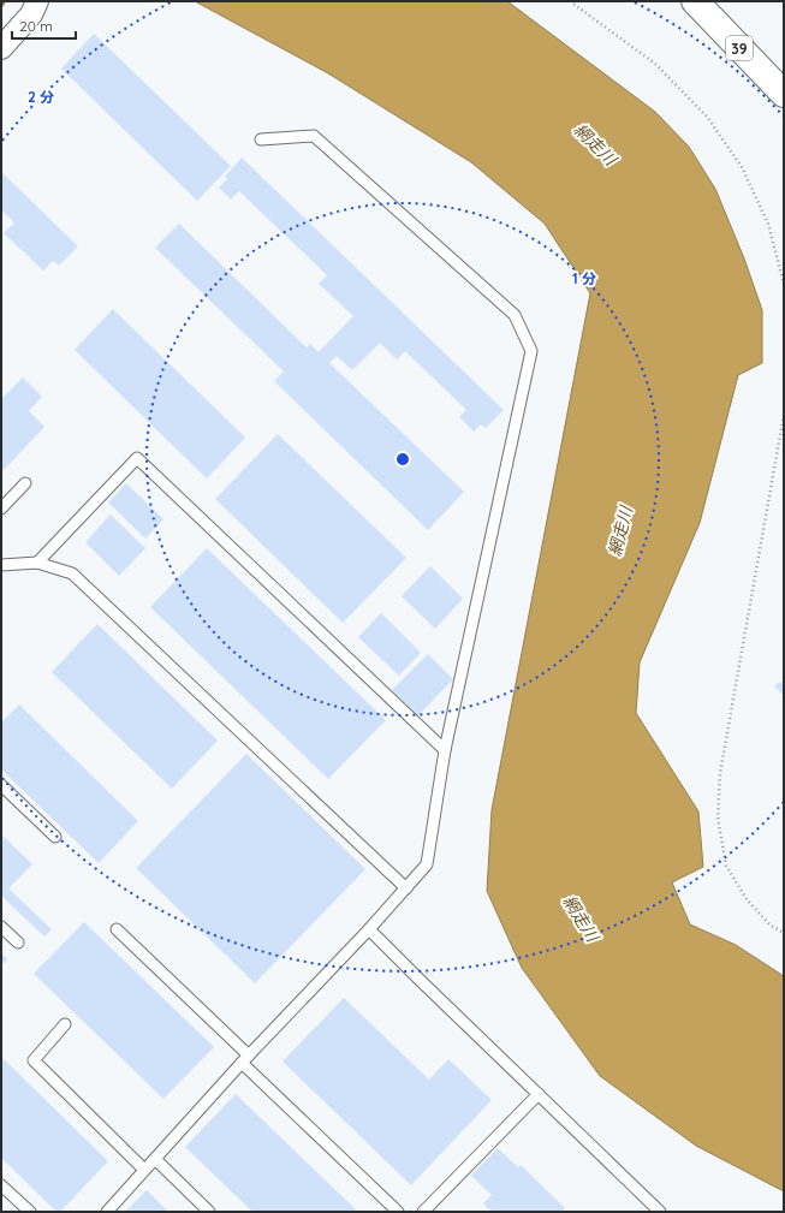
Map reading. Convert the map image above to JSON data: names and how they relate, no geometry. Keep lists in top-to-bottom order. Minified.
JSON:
{"streets":{"highway":["39"]},"water":["網走川"],"scale_bar":"20 m","rings":["2 分","1 分"]}
